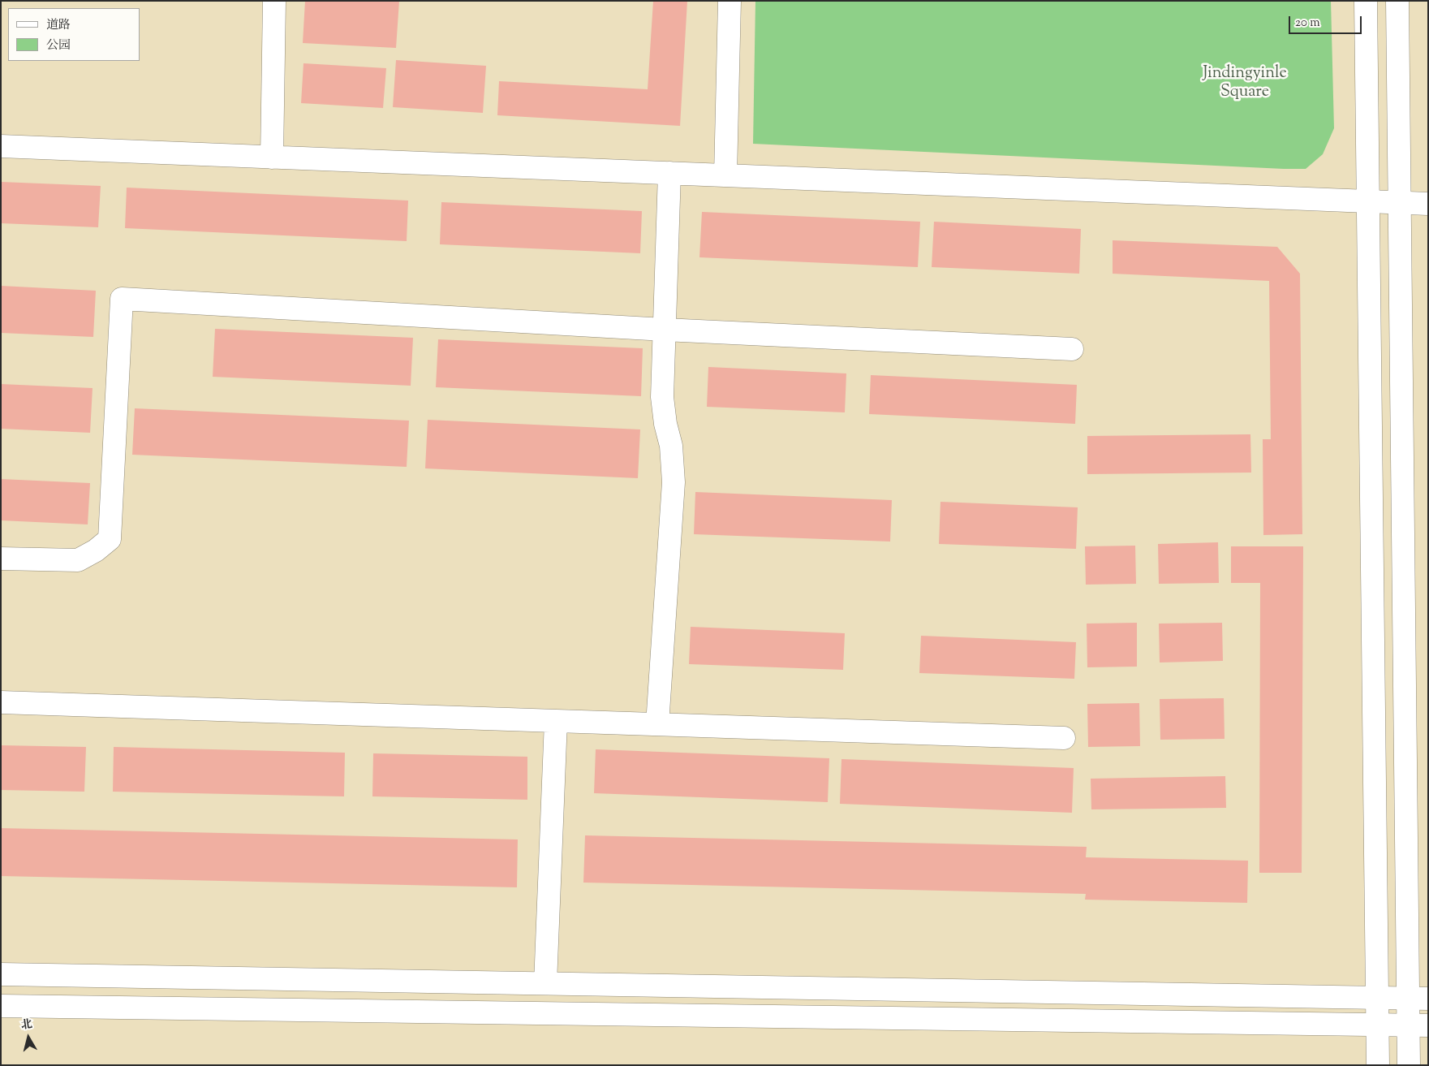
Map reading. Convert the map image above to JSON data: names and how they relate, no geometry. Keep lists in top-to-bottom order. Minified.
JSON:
{"parks":["Jindingyinle Square"],"legend":["道路","公园"],"scale_bar":"20 m","north":"top"}
